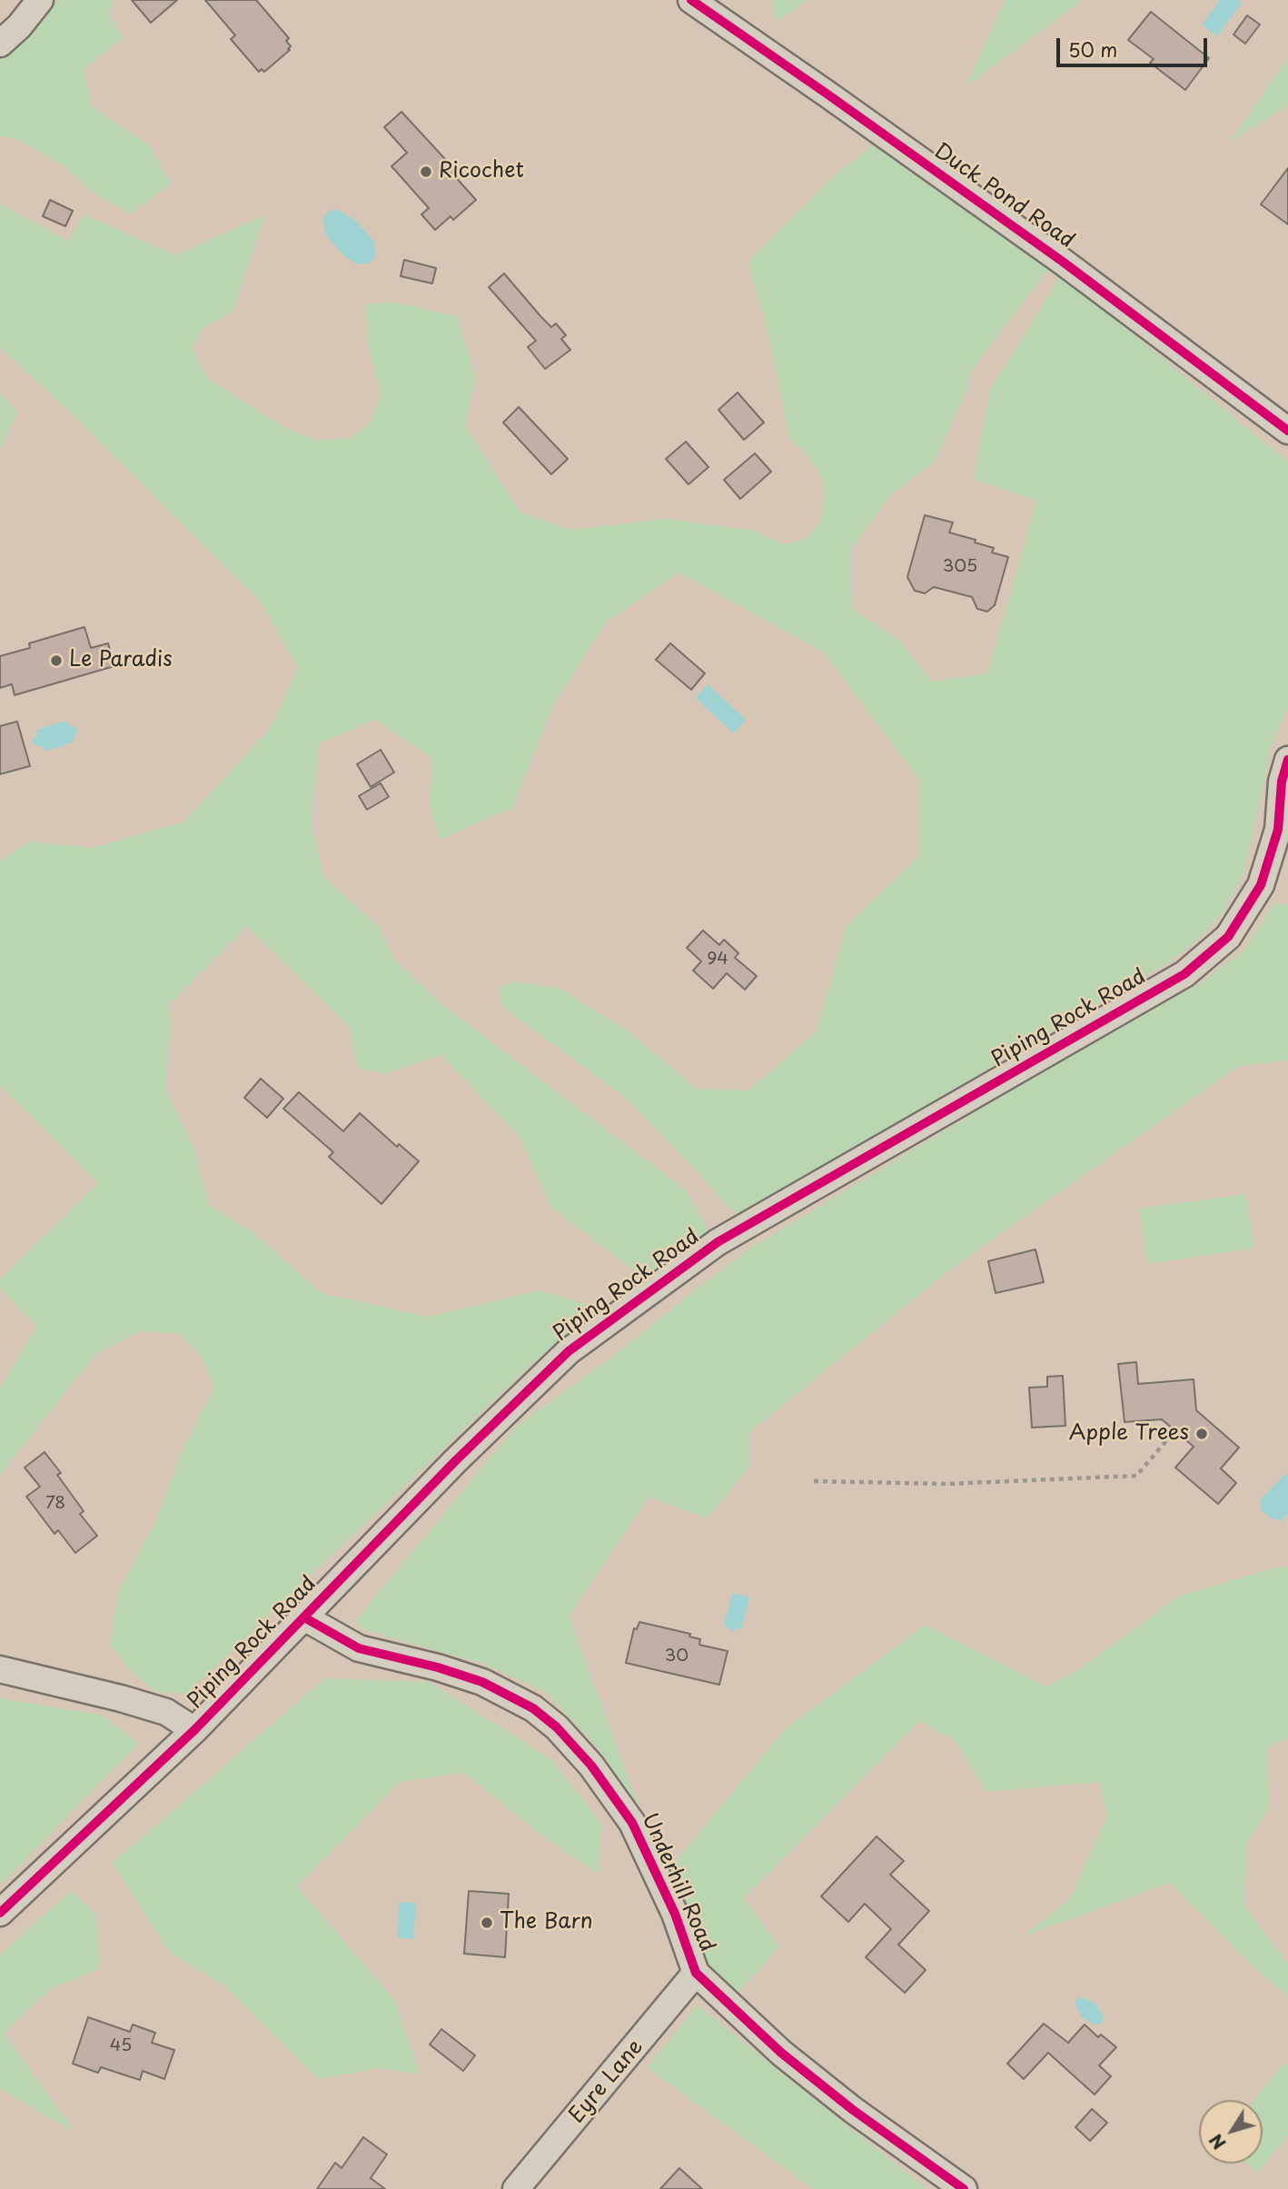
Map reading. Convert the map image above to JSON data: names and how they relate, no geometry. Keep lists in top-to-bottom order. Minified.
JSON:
{"streets":{"street":["Duck Pond Road","Piping Rock Road","Underhill Road","Eyre Lane"]},"crossings":[["Piping Rock Road","Underhill Road"],["Underhill Road","Eyre Lane"]],"places":["Ricochet","Le Paradis","Apple Trees","The Barn"],"house_numbers":["305","94","78","30","45"],"scale_bar":"50 m","north":"bottom left"}
